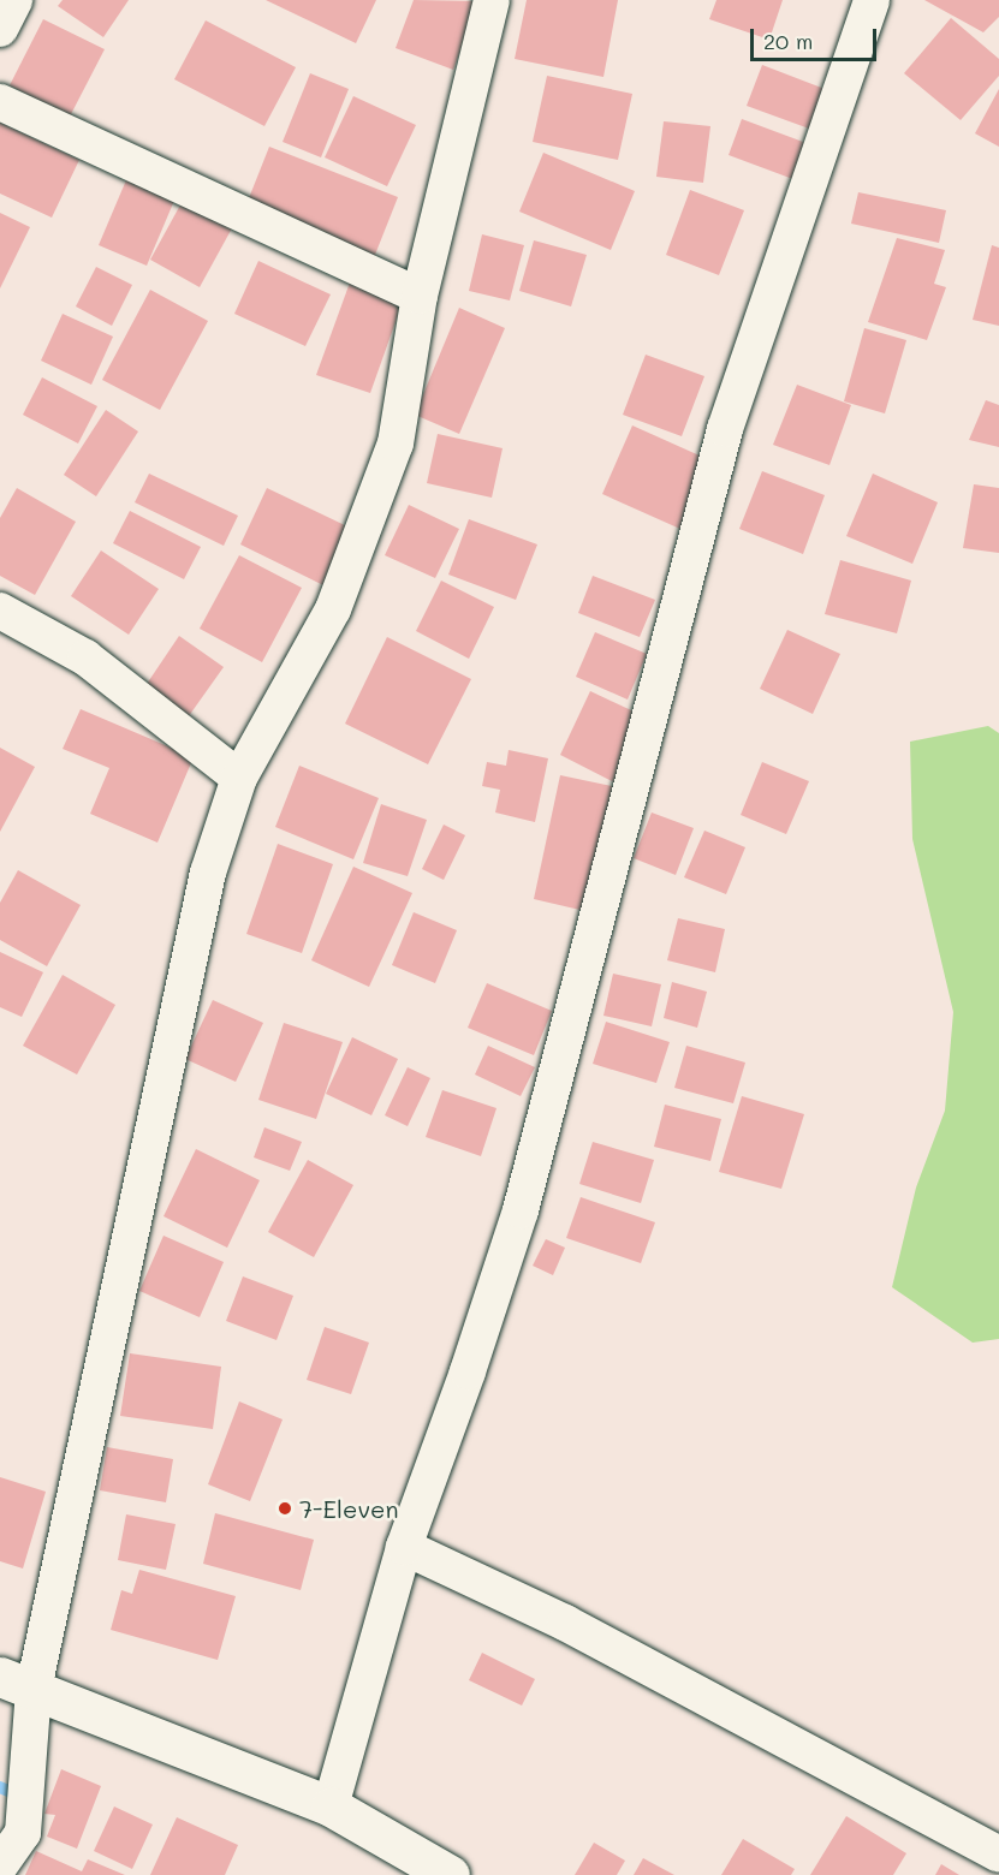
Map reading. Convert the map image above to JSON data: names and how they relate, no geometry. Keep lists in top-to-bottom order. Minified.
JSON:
{"places":["7-Eleven"],"scale_bar":"20 m"}
